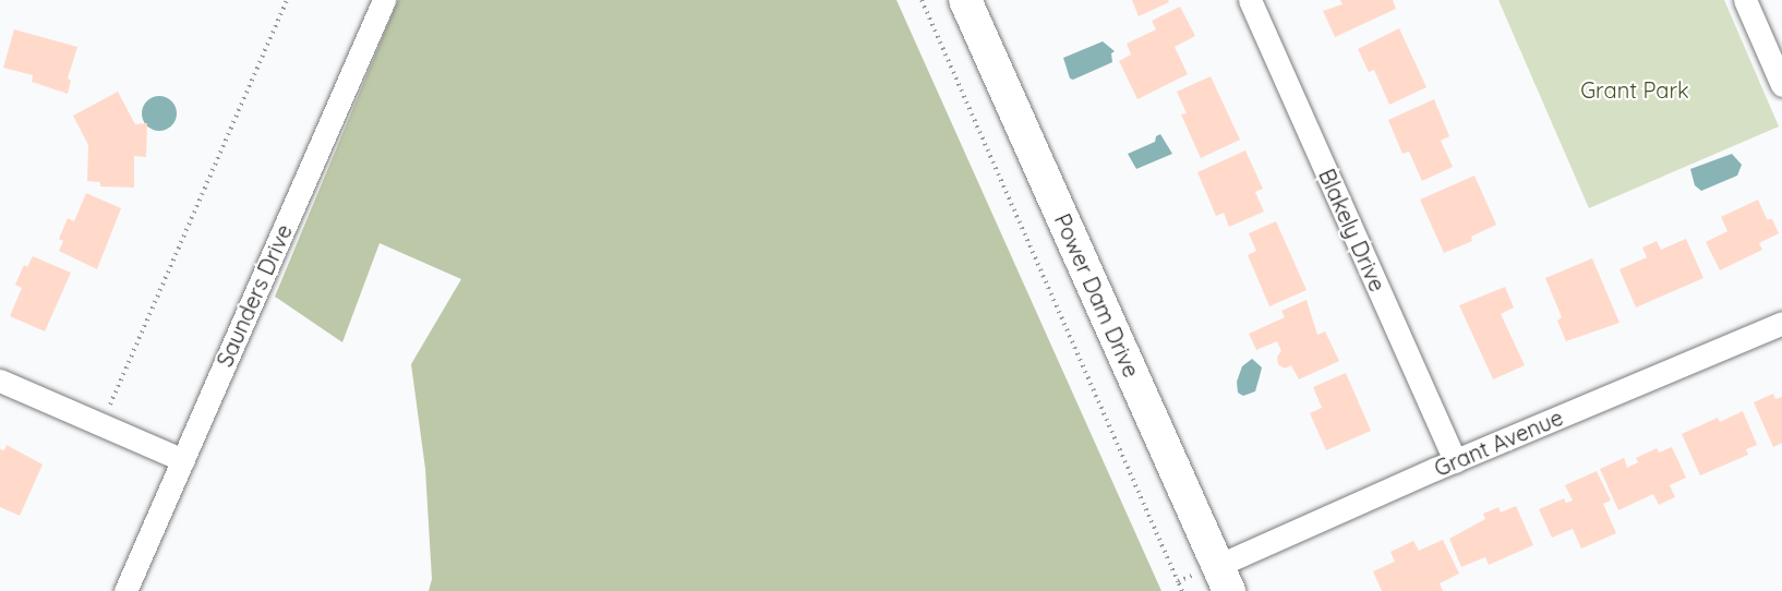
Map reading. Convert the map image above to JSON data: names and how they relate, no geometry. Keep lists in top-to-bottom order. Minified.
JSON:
{"streets":{"main road":["Power Dam Drive"],"street":["Blakely Drive","Saunders Drive","Grant Avenue"]},"crossings":[["Blakely Drive","Grant Avenue"],["Power Dam Drive","Grant Avenue"]],"parks":["Grant Park"]}
